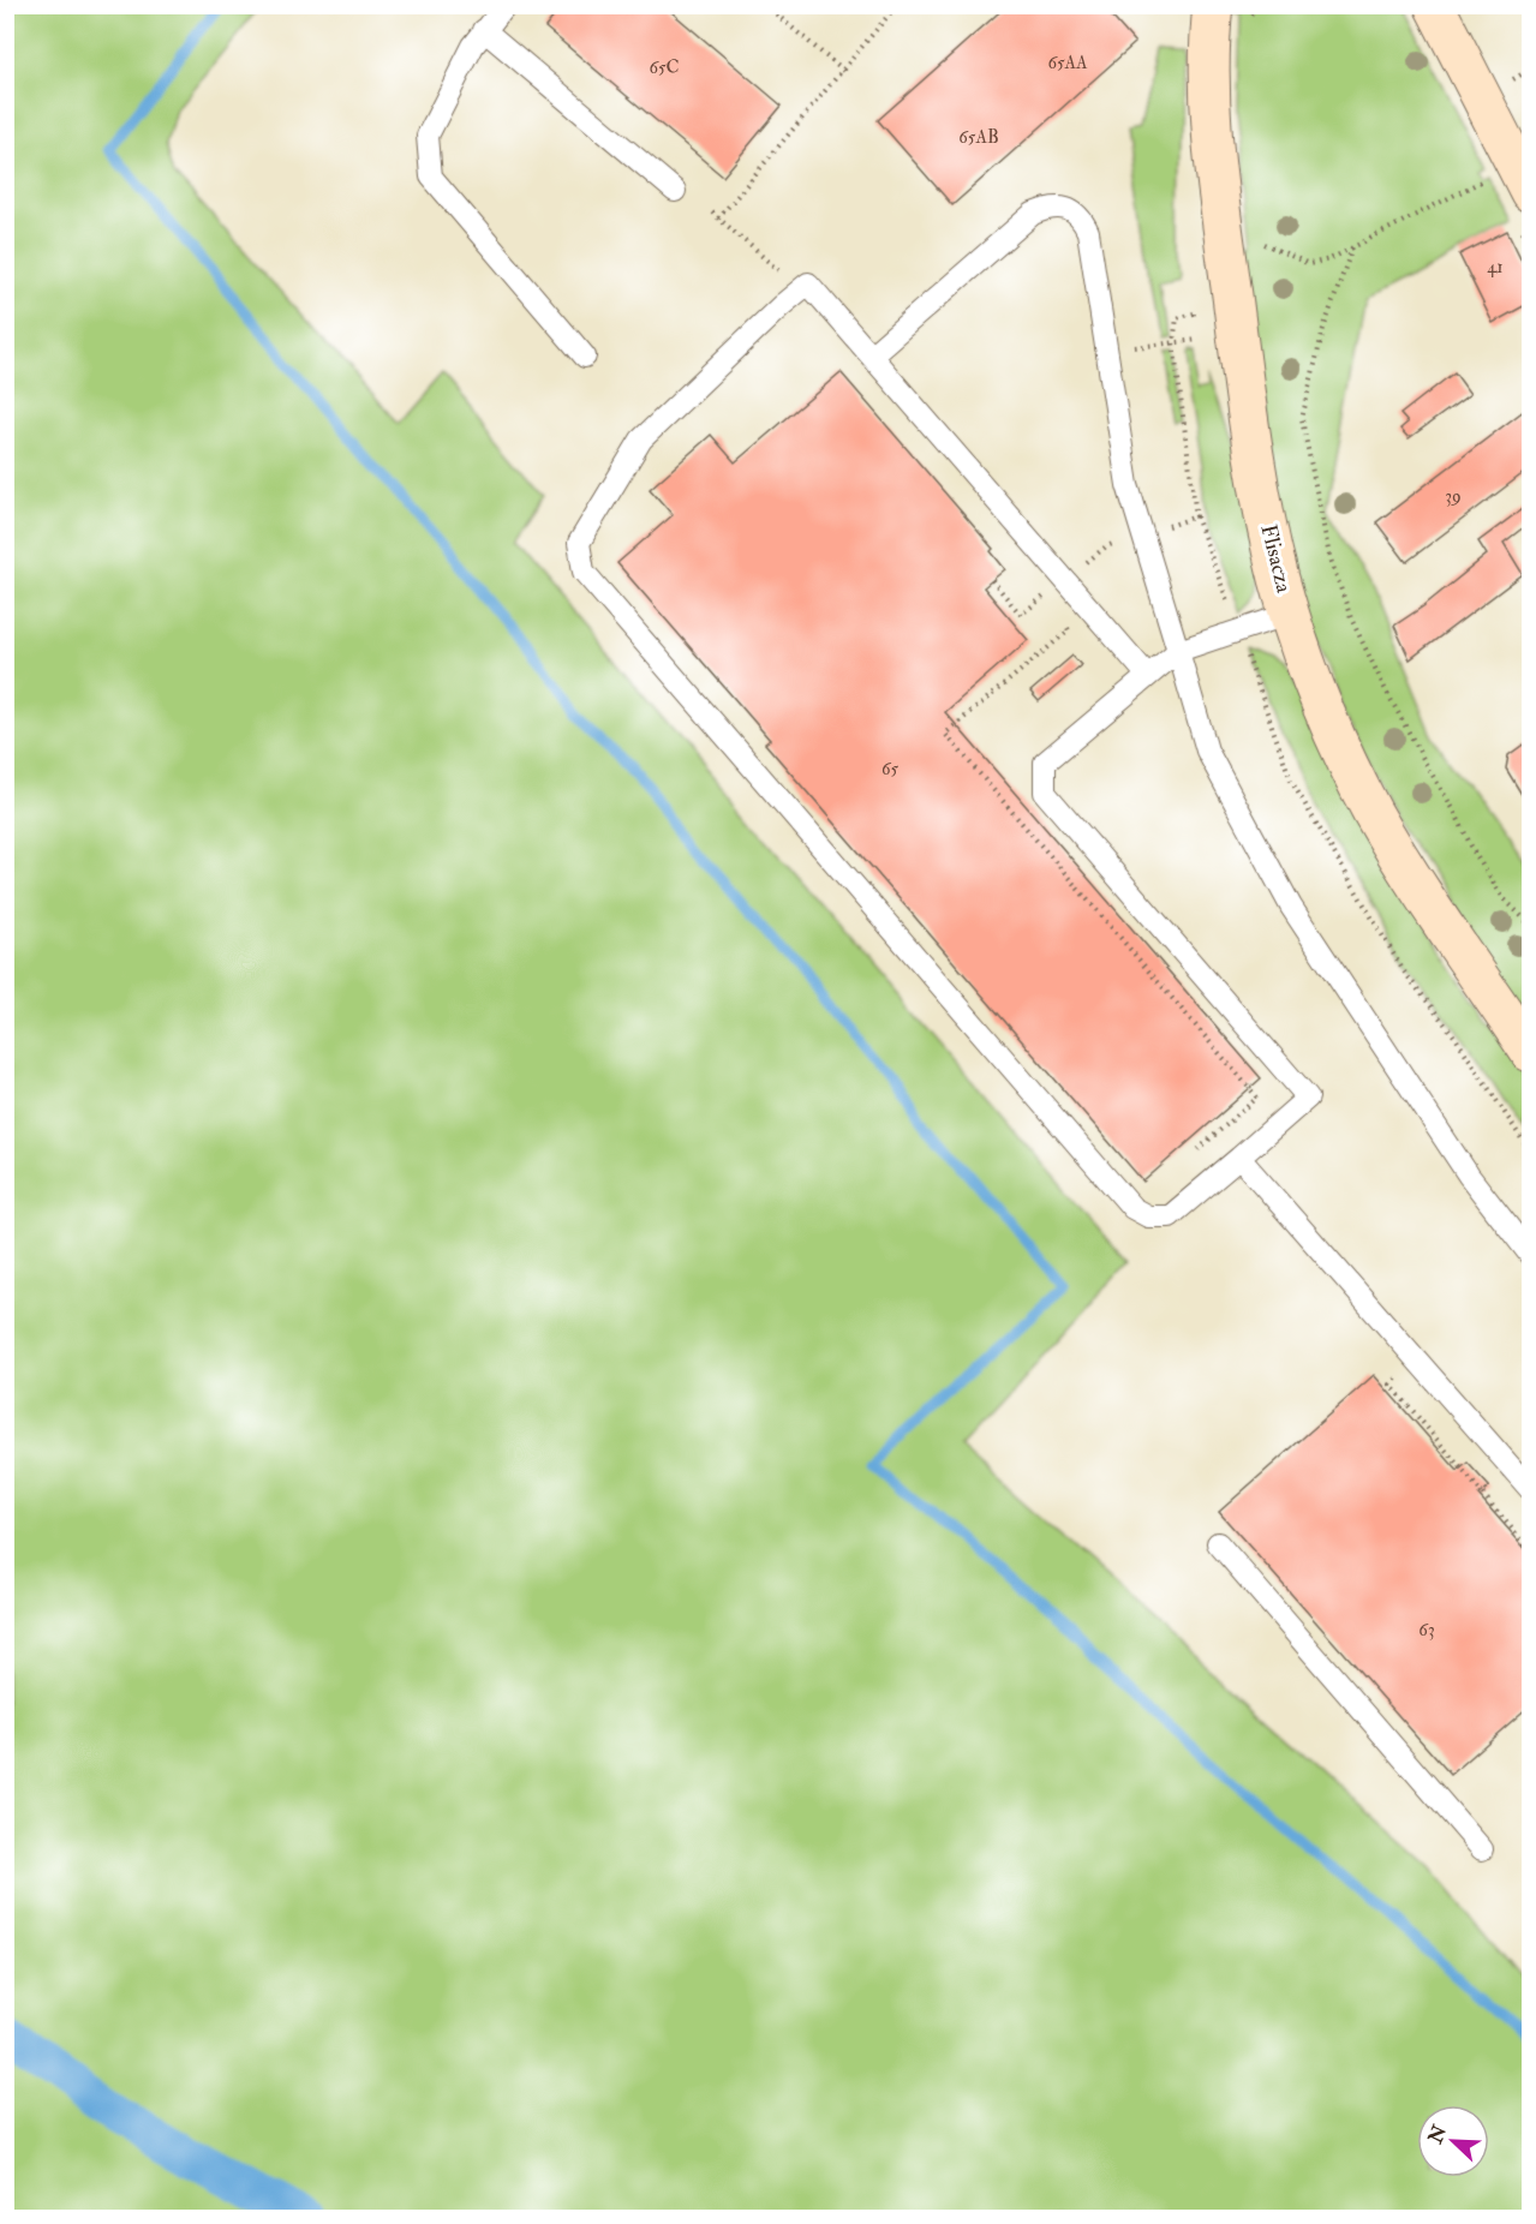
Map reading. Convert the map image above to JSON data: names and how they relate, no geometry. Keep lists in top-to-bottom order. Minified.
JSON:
{"streets":{"street":["Flisacza"]},"house_numbers":["65AA","65C","65AB","41","39","65","63"],"north":"top left"}
